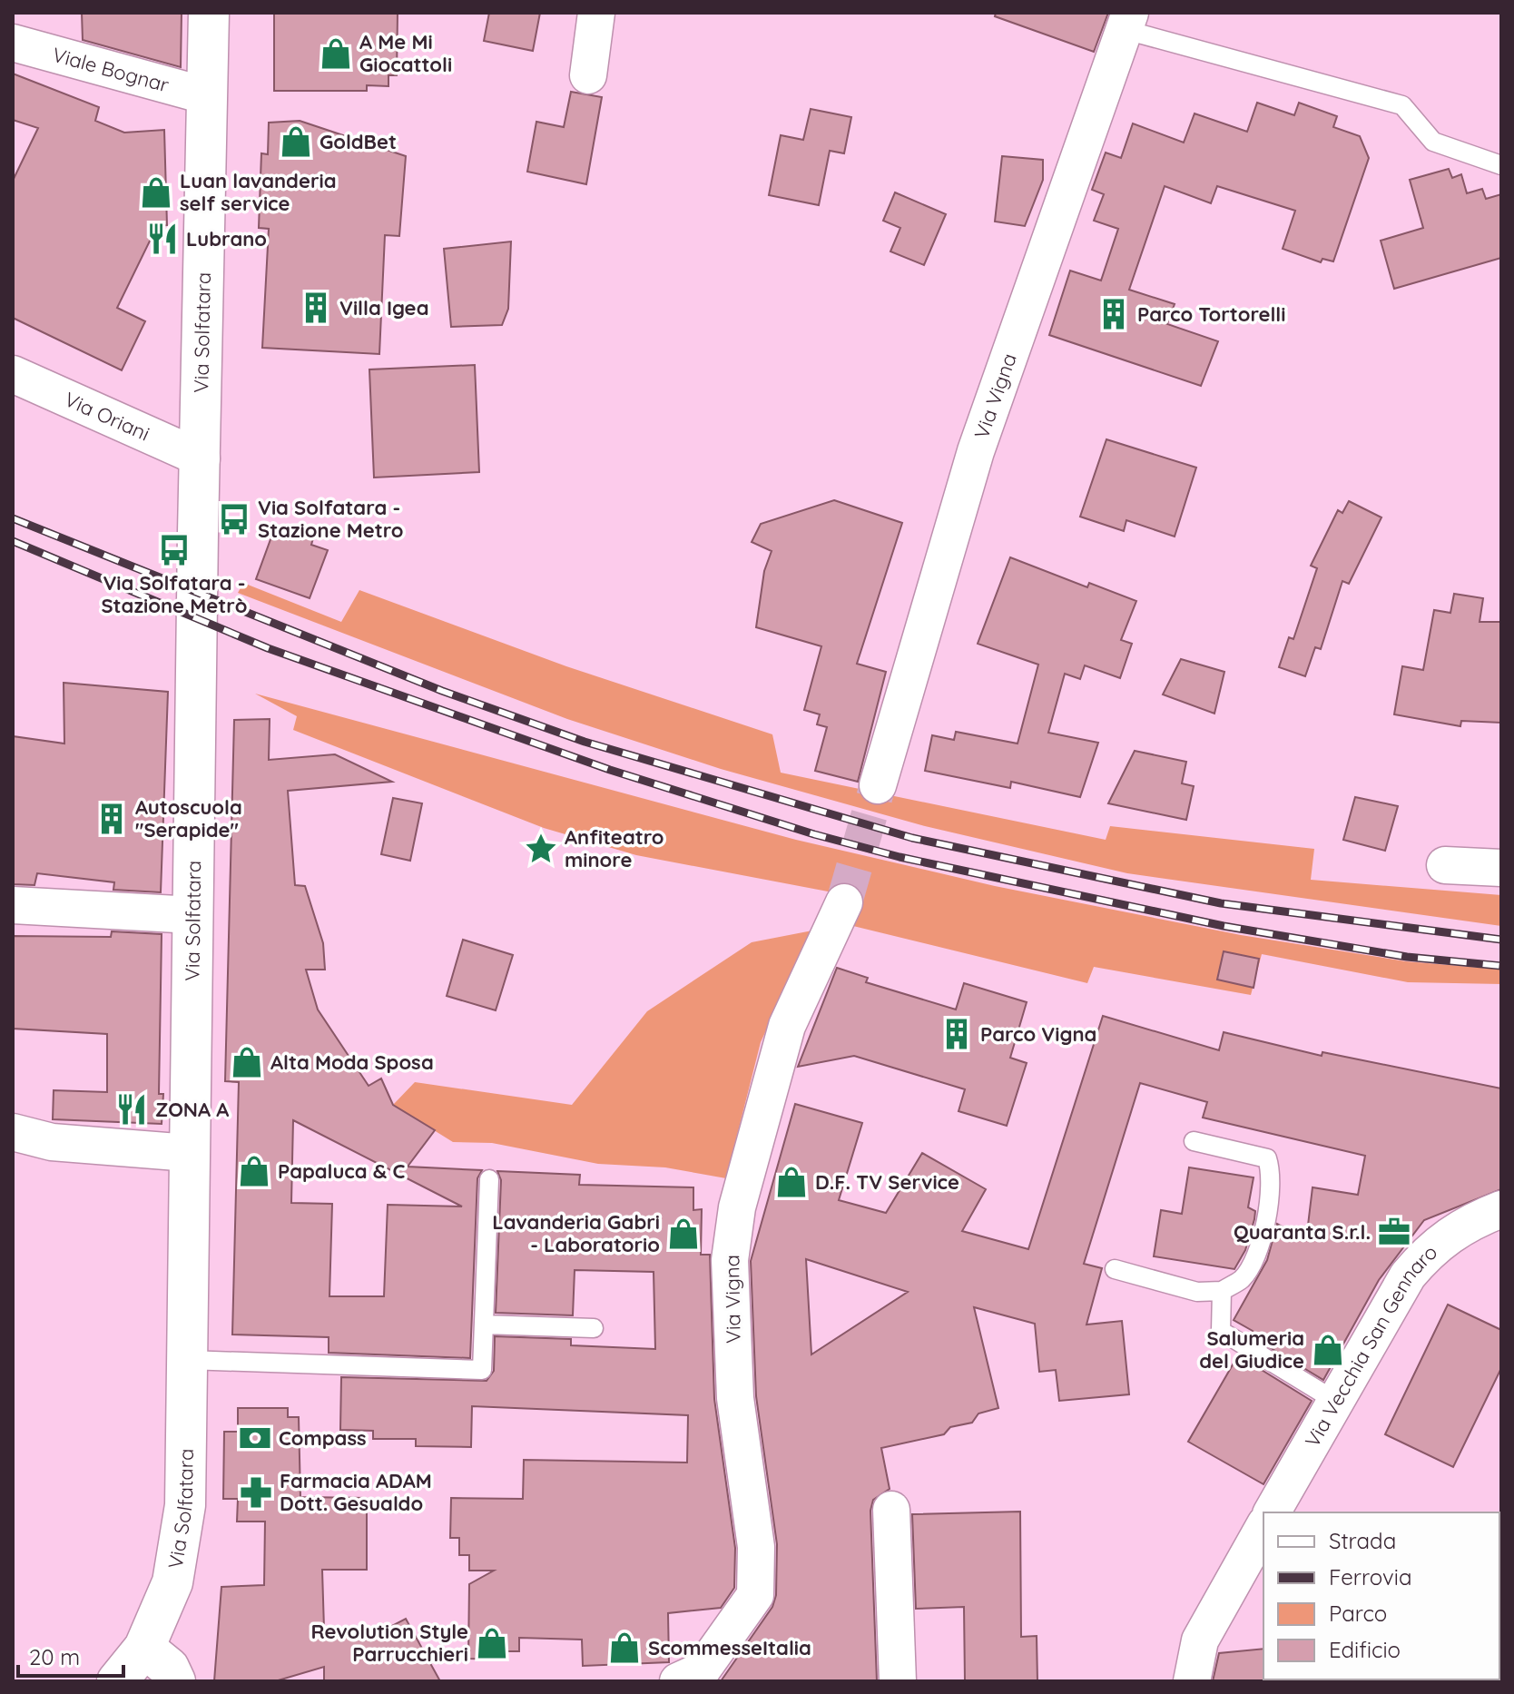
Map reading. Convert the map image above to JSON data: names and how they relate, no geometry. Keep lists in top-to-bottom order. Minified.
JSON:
{"streets":{"main road":["Via Solfatara"],"street":["Viale Bognar","Via Vigna","Via Oriani","Via Vecchia San Gennaro"]},"crossings":[["Viale Bognar","Via Solfatara"],["Via Solfatara","Via Oriani"]],"places":{"shop":["A Me Mi Giocattoli","GoldBet","Luan lavanderia self service","Alta Moda Sposa","Papaluca & C","D.F. TV Service","Lavanderia Gabri - Laboratorio","Salumeria del Giudice","Revolution Style Parrucchieri","ScommesseItalia"],"restaurant":["Lubrano","ZONA A"],"building":["Villa Igea","Parco Tortorelli","Autoscuola \"Serapide\"","Parco Vigna"],"bus stop":["Via Solfatara - Stazione Metro","Via Solfatara - Stazione Metrò"],"place":["Anfiteatro minore"],"office":["Quaranta S.r.l."],"bank":["Compass"],"pharmacy":["Farmacia ADAM Dott. Gesualdo"]},"legend":["Strada","Ferrovia","Parco","Edificio"],"scale_bar":"20 m"}
